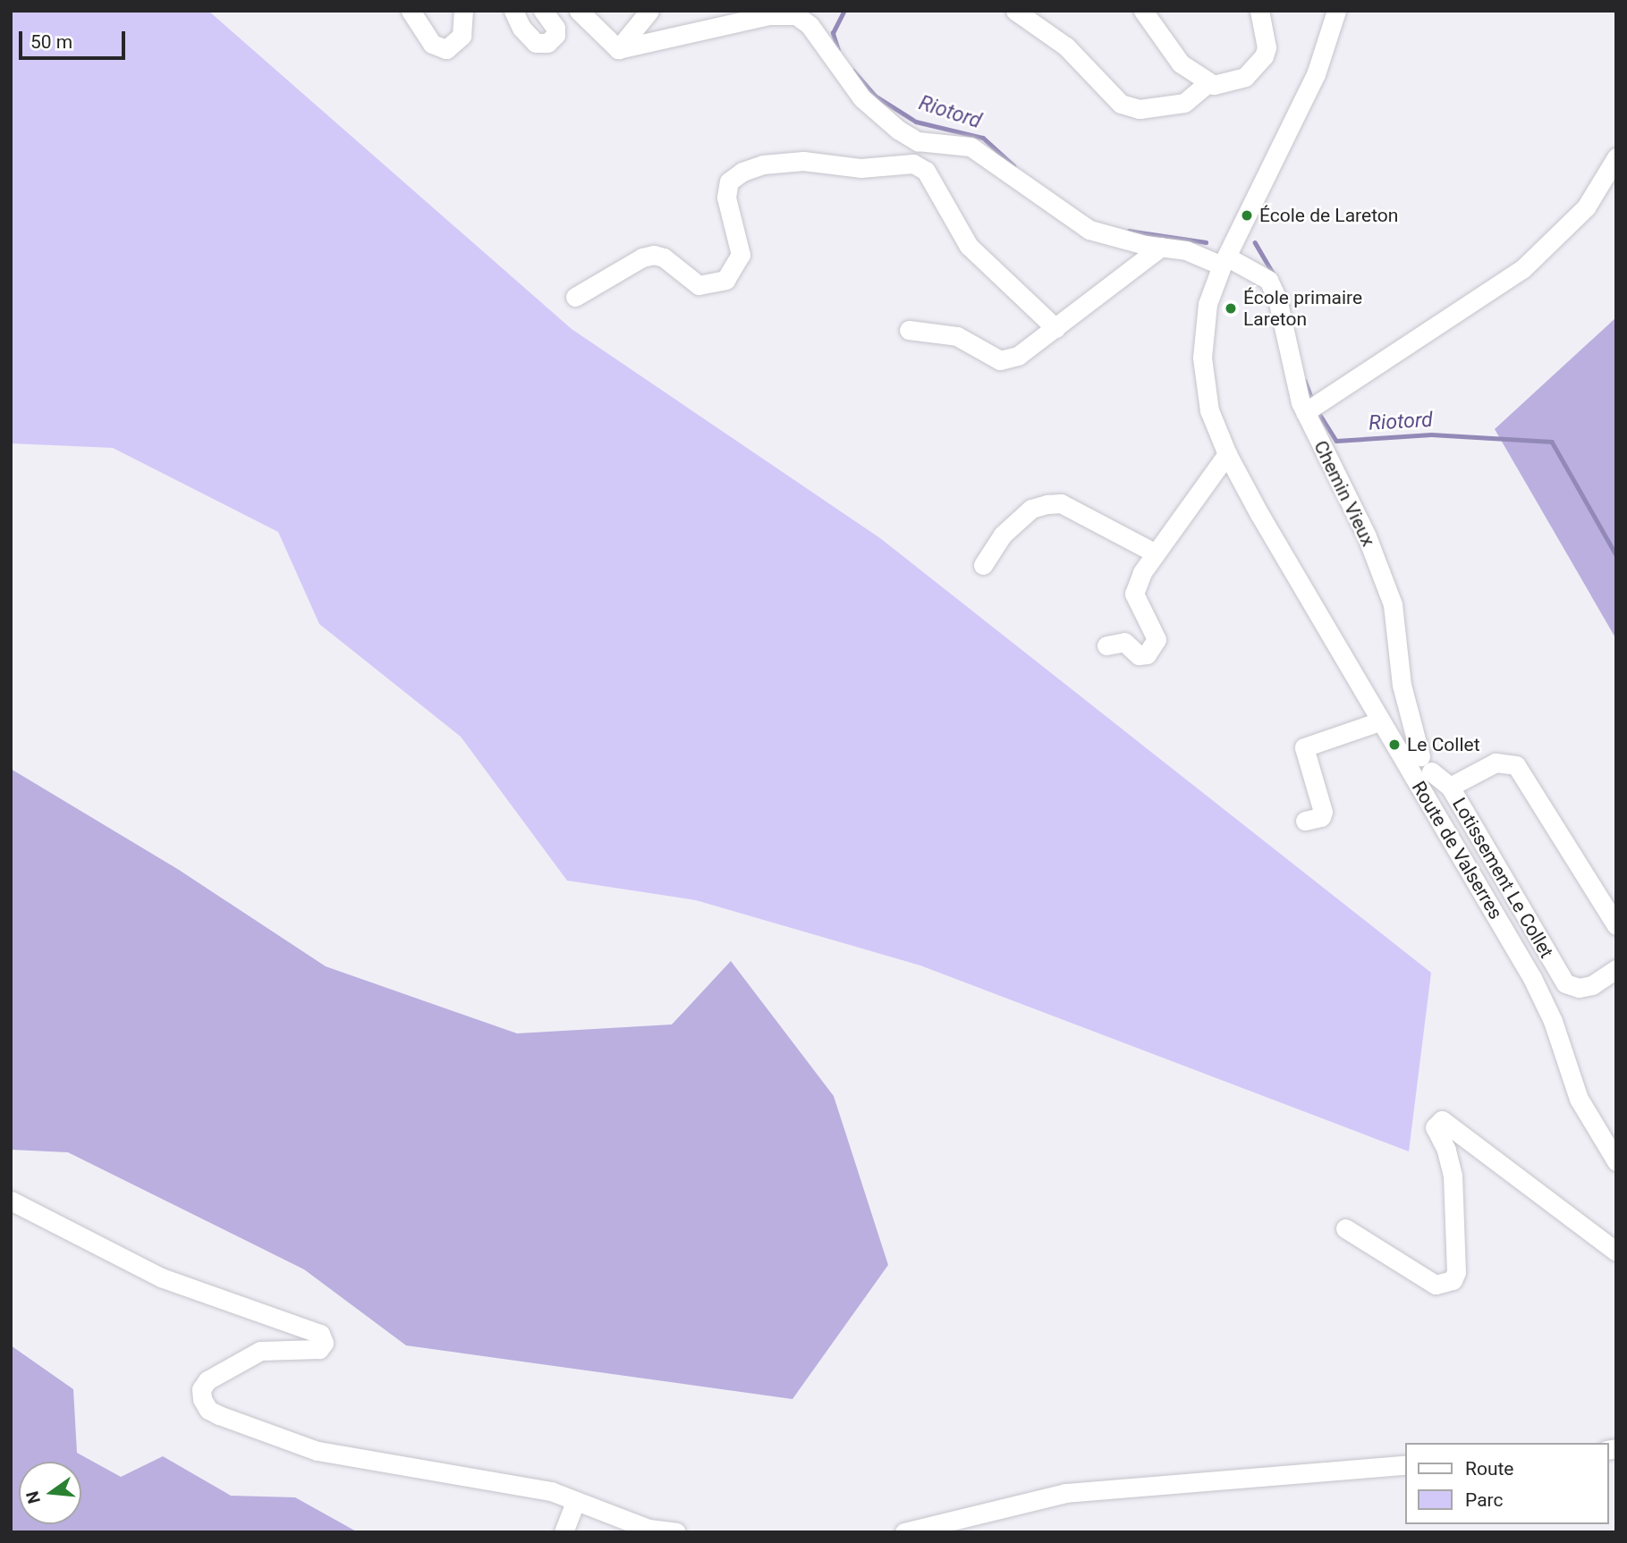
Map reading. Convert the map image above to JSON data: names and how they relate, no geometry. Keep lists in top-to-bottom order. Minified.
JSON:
{"streets":{"street":["Chemin Vieux","Route de Valserres","Lotissement Le Collet"]},"crossings":[["Chemin Vieux","Route de Valserres"]],"water":["Riotord"],"places":["École de Lareton","École primaire Lareton","Le Collet"],"legend":["Route","Parc"],"scale_bar":"50 m","north":"left"}
